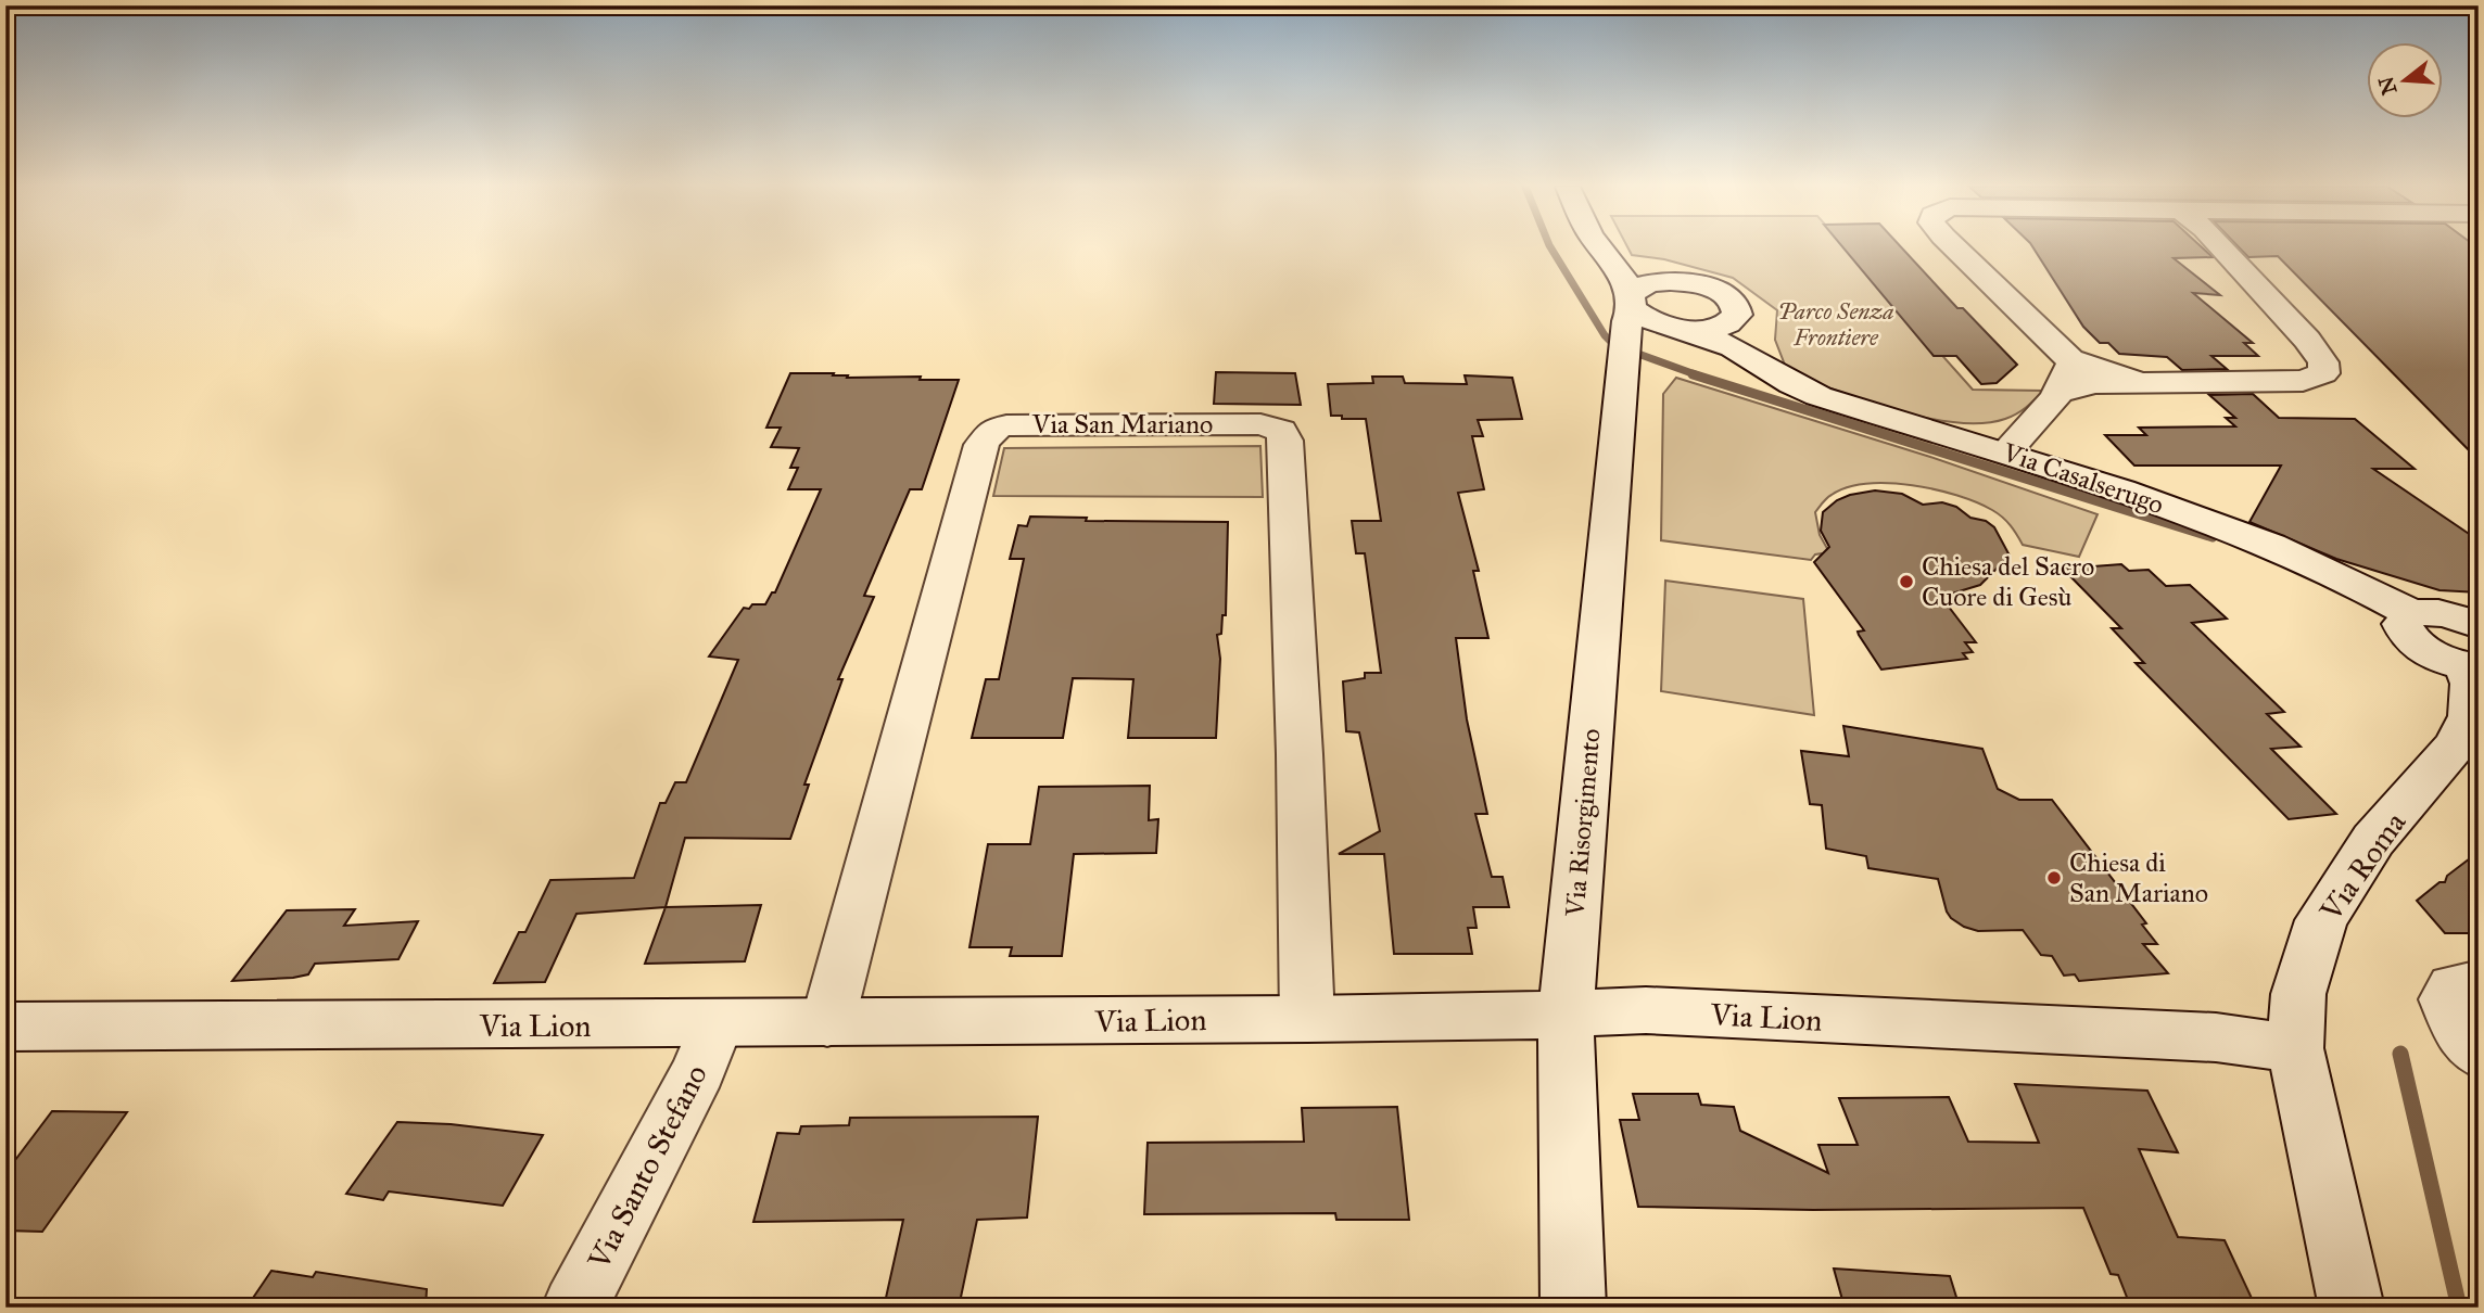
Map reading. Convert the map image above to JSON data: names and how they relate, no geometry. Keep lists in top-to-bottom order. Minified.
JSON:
{"streets":{"street":["Via San Mariano","Via Casalserugo","Via Risorgimento","Via Roma","Via Lion","Via Santo Stefano"]},"crossings":[["Via San Mariano","Via Lion"],["Via Casalserugo","Via Risorgimento"],["Via Casalserugo","Via Roma"],["Via Risorgimento","Via Lion"],["Via Roma","Via Lion"],["Via Lion","Via Santo Stefano"]],"parks":["Parco Senza Frontiere"],"places":["Chiesa del Sacro Cuore di Gesù","Chiesa di San Mariano"],"north":"left"}
